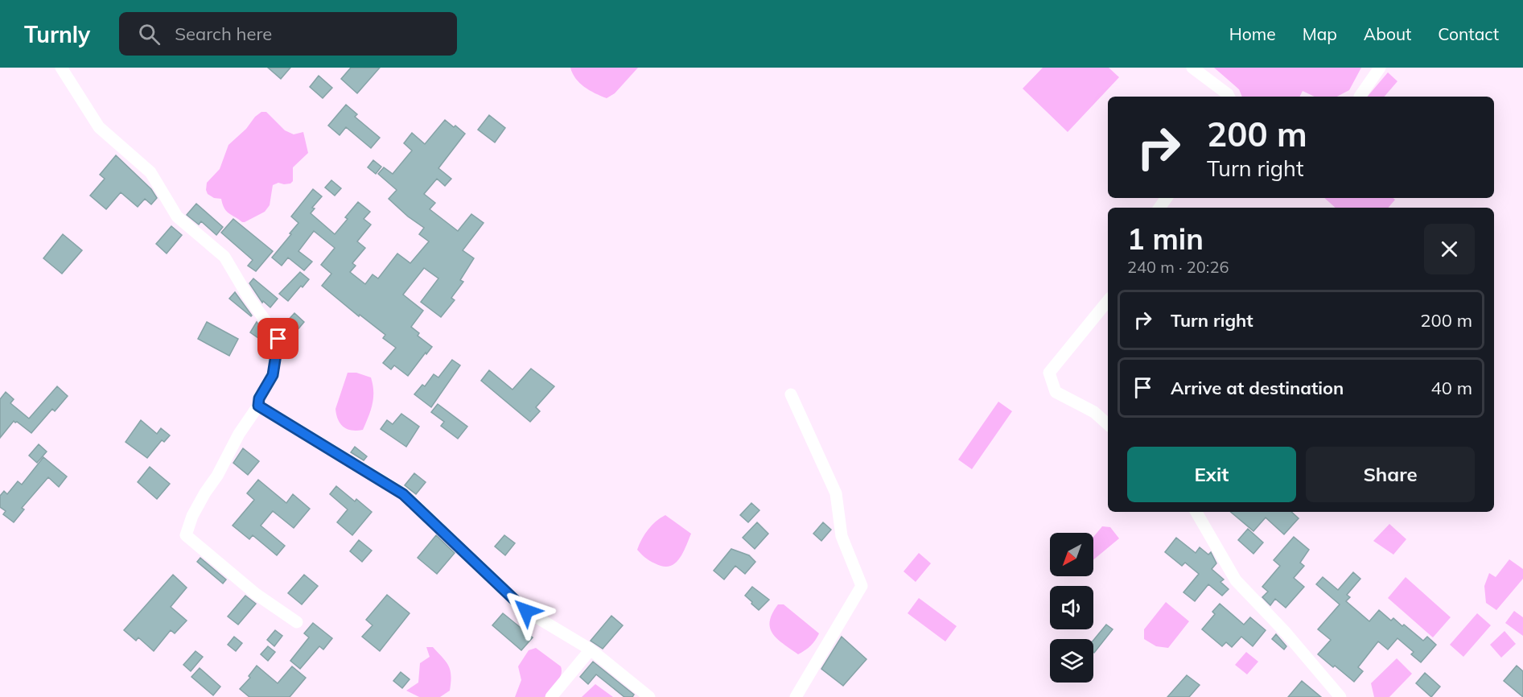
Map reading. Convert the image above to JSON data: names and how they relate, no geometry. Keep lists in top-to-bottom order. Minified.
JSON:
{"north":"bottom left","page":{"header":"Turnly","search":"Search here","nav":["Home","Map","About","Contact"],"turn":["200 m","Turn right"],"heading":["1 min","240 m · 20:26"],"list":[{"name":"Turn right","value":"200 m"},{"name":"Arrive at destination","value":"40 m"}],"buttons":["Exit","Share"]}}
